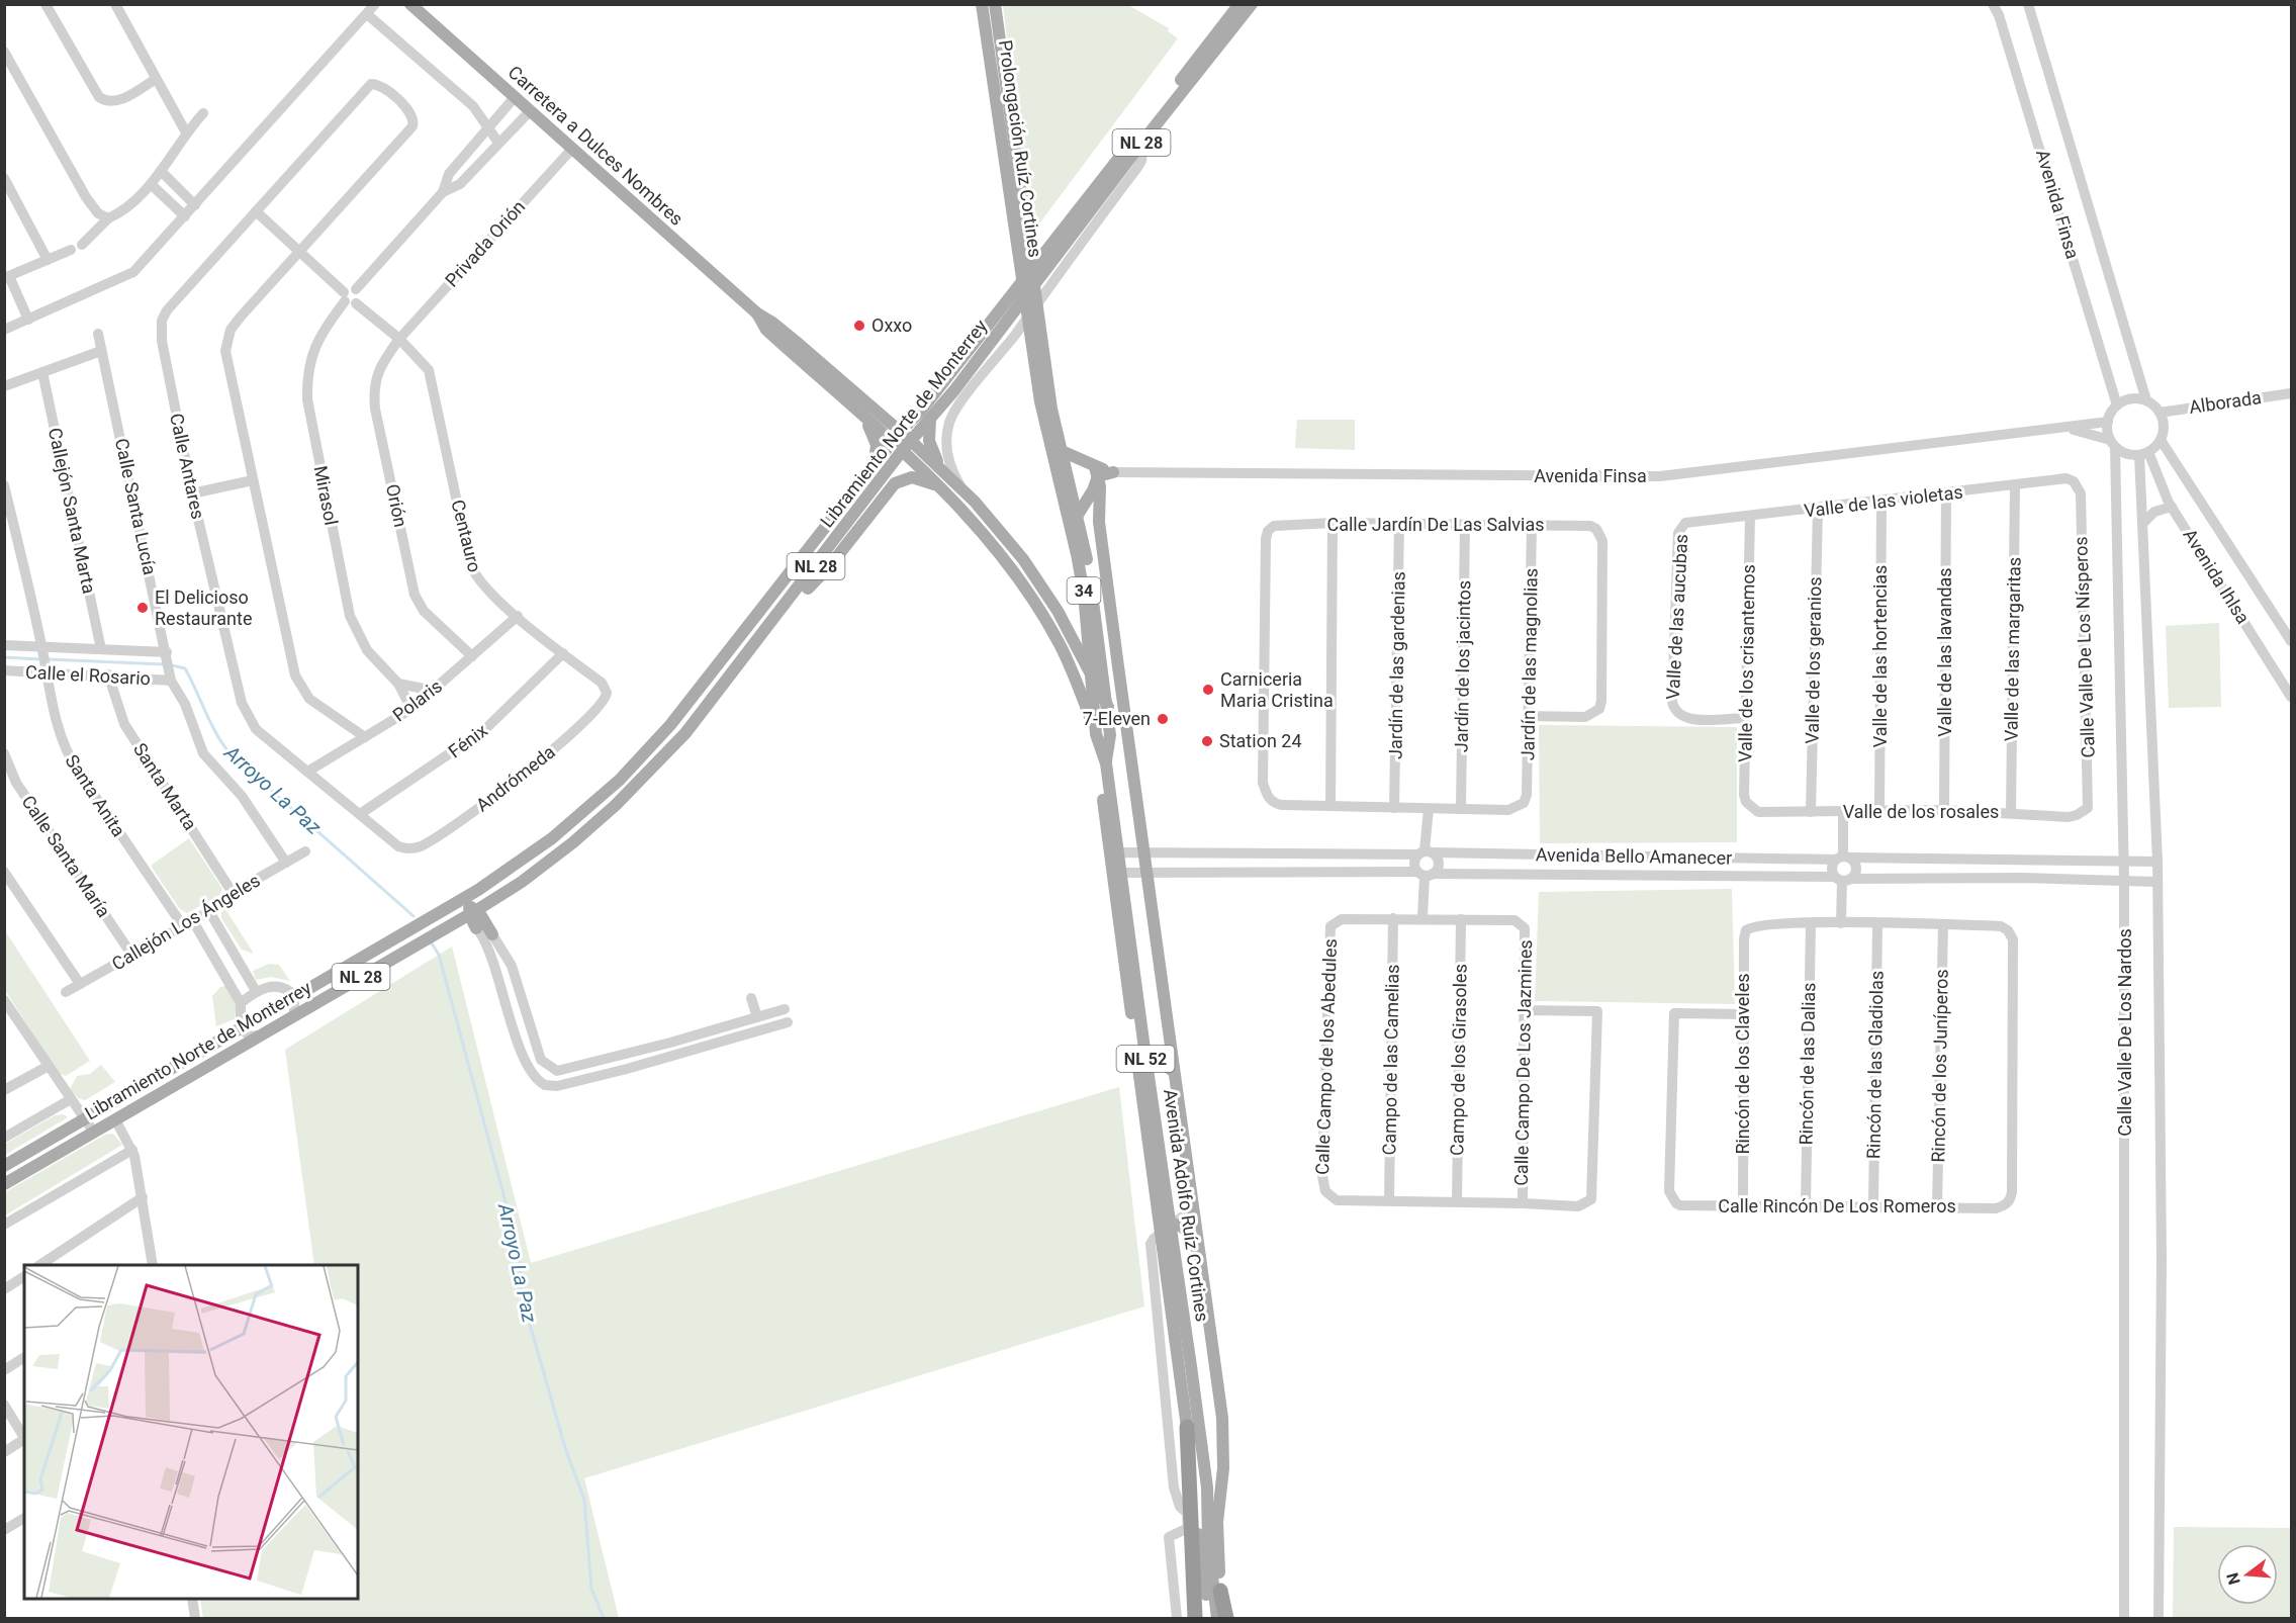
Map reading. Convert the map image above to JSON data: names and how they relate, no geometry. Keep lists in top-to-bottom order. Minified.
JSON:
{"streets":{"main road":["NL 28","Carretera a Dulces Nombres","Prolongación Ruíz Cortines","Libramiento Norte de Monterrey","34","NL 52","Avenida Adolfo Ruíz Cortines"],"street":["Avenida Finsa","Privada Orión","Alborada","Calle Antares","Mirasol","Valle de las violetas","Orión","Calle Santa Lucía","Callejón Santa Marta","Calle Jardín De Las Salvias","Centauro","Avenida Ihlsa","Valle de las aucubas","Calle Valle De Los Nísperos","Valle de las margaritas","Valle de las lavandas","Valle de las hortencias","Valle de los geranios","Valle de los crisantemos","Jardín de las magnolias","Jardín de las gardenias","Jardín de los jacintos","Calle el Rosario","Polaris","Fénix","Andrómeda","Santa Marta","Santa Anita","Valle de los rosales","Calle Santa María","Avenida Bello Amanecer","Callejón Los Ángeles","Calle Valle De Los Nardos","Calle Campo de los Abedules","Campo de las Camelias","Campo de los Girasoles","Calle Campo De Los Jazmines","Rincón de los Claveles","Rincón de las Dalias","Rincón de las Gladiolas","Rincón de los Juníperos","Calle Rincón De Los Romeros"]},"crossings":[["NL 28","Prolongación Ruíz Cortines"],["NL 28","Avenida Adolfo Ruíz Cortines"],["Carretera a Dulces Nombres","Privada Orión"],["Carretera a Dulces Nombres","Libramiento Norte de Monterrey"],["Carretera a Dulces Nombres","Avenida Adolfo Ruíz Cortines"],["Prolongación Ruíz Cortines","Libramiento Norte de Monterrey"],["Prolongación Ruíz Cortines","Avenida Adolfo Ruíz Cortines"],["Avenida Finsa","Alborada"],["Avenida Finsa","Avenida Ihlsa"],["Avenida Finsa","Calle Valle De Los Nardos"],["Privada Orión","Orión"],["Privada Orión","Centauro"],["Alborada","Avenida Ihlsa"],["Alborada","Calle Valle De Los Nardos"],["Libramiento Norte de Monterrey","Avenida Adolfo Ruíz Cortines"],["Calle Antares","Polaris"],["Calle Antares","Fénix"],["Calle Antares","Andrómeda"],["Mirasol","Centauro"],["Mirasol","Polaris"],["Valle de las violetas","Valle de las aucubas"],["Valle de las violetas","Calle Valle De Los Nísperos"],["Valle de las violetas","Valle de las margaritas"],["Valle de las violetas","Valle de las lavandas"],["Valle de las violetas","Valle de las hortencias"],["Valle de las violetas","Valle de los geranios"],["Valle de las violetas","Valle de los crisantemos"],["Orión","Centauro"],["Orión","Polaris"],["Calle Santa Lucía","Calle el Rosario"],["Calle Santa Lucía","Callejón Los Ángeles"],["Calle Jardín De Las Salvias","Jardín de las magnolias"],["Calle Jardín De Las Salvias","Jardín de las gardenias"],["Calle Jardín De Las Salvias","Jardín de los jacintos"],["Centauro","Polaris"],["Centauro","Fénix"],["Centauro","Andrómeda"],["Avenida Ihlsa","Calle Valle De Los Nardos"],["Valle de las aucubas","Valle de los crisantemos"],["Calle Valle De Los Nísperos","Valle de los rosales"],["Valle de las margaritas","Valle de los rosales"],["Valle de las lavandas","Valle de los rosales"],["Valle de las hortencias","Valle de los rosales"],["Valle de los geranios","Valle de los rosales"],["Valle de los crisantemos","Valle de los rosales"],["Jardín de las magnolias","Jardín de los jacintos"],["Calle el Rosario","Santa Marta"],["Calle el Rosario","Santa Anita"],["Santa Marta","Callejón Los Ángeles"],["Santa Anita","Callejón Los Ángeles"],["Calle Santa María","Callejón Los Ángeles"],["Avenida Bello Amanecer","Calle Valle De Los Nardos"],["Avenida Bello Amanecer","Avenida Adolfo Ruíz Cortines"],["Calle Campo de los Abedules","Campo de las Camelias"],["Campo de los Girasoles","Calle Campo De Los Jazmines"],["Rincón de los Claveles","Rincón de las Dalias"],["Rincón de los Claveles","Calle Rincón De Los Romeros"],["Rincón de las Dalias","Calle Rincón De Los Romeros"],["Rincón de las Gladiolas","Calle Rincón De Los Romeros"],["Rincón de los Juníperos","Calle Rincón De Los Romeros"]],"water":["Arroyo La Paz"],"places":["Oxxo","El Delicioso Restaurante","Carniceria Maria Cristina","7-Eleven","Station 24"],"north":"left"}
